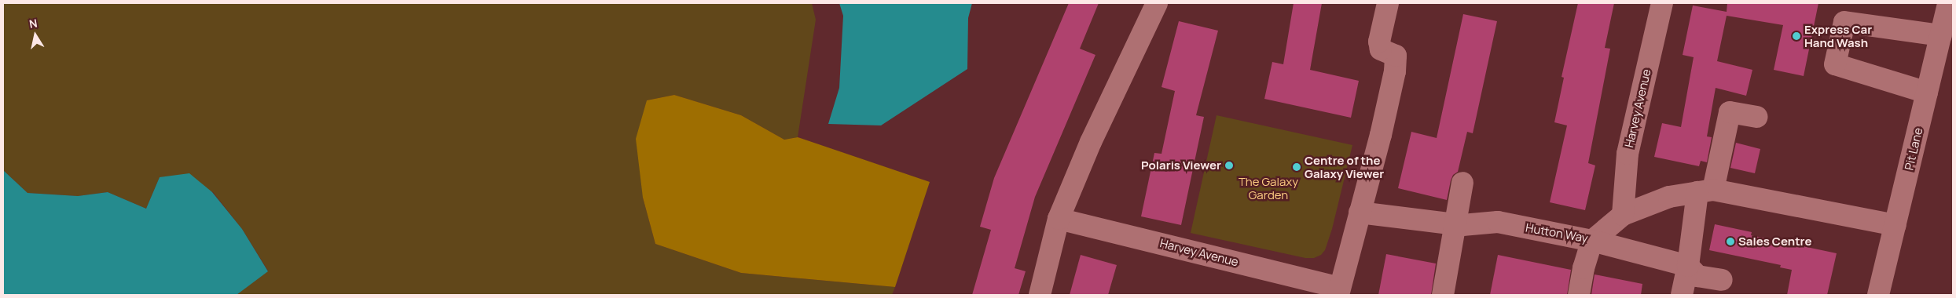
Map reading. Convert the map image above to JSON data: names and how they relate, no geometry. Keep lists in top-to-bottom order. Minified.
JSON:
{"streets":{"street":["Harvey Avenue","Pit Lane","Hutton Way"]},"crossings":[["Harvey Avenue","Hutton Way"],["Pit Lane","Hutton Way"]],"parks":["The Galaxy Garden"],"places":["Express Car Hand Wash","Polaris Viewer","Centre of the Galaxy Viewer","Sales Centre"],"north":"top"}
